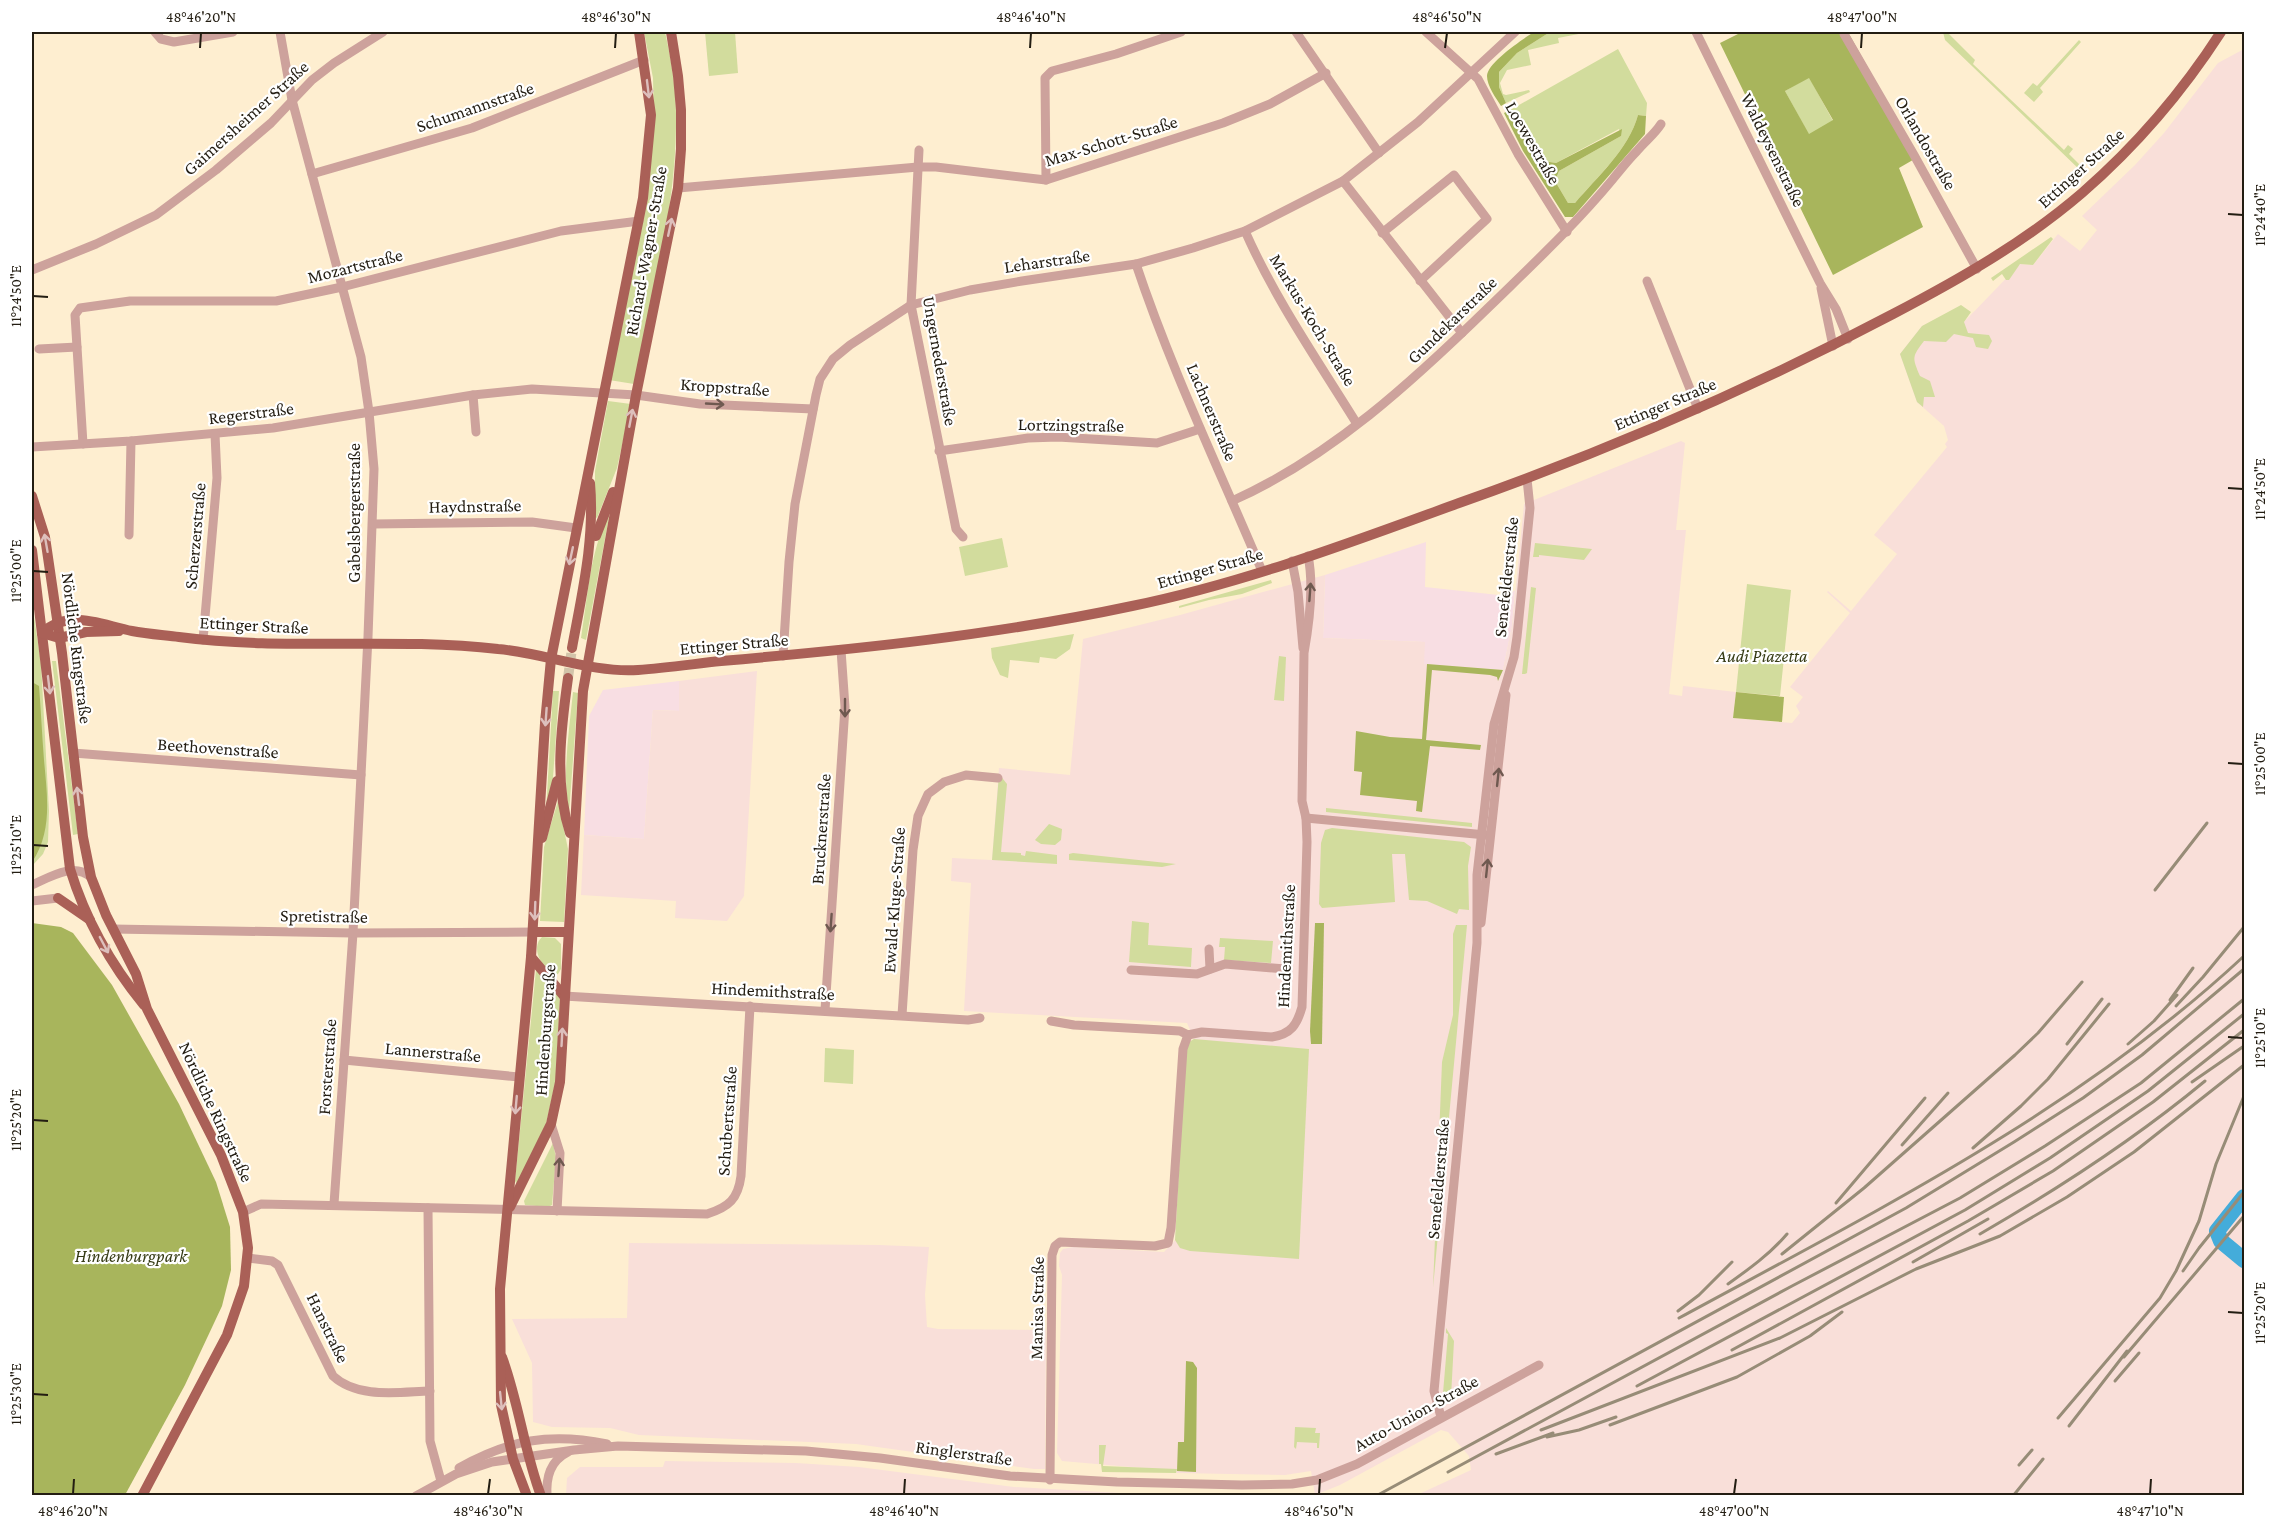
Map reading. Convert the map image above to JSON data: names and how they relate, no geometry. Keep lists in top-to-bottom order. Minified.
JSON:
{"streets":{"main road":["Ettinger Straße","Richard-Wagner-Straße","Nördliche Ringstraße","Hindenburgstraße"],"street":["Schumannstraße","Gaimersheimer Straße","Max-Schott-Straße","Loewestraße","Orlandostraße","Waldeysenstraße","Leharstraße","Mozartstraße","Markus-Koch-Straße","Gundekarstraße","Ungernederstraße","Kroppstraße","Lachnerstraße","Regerstraße","Lortzingstraße","Haydnstraße","Gabelsbergerstraße","Scherzerstraße","Senefelderstraße","Beethovenstraße","Brucknerstraße","Ewald-Kluge-Straße","Spretistraße","Hindemithstraße","Lannerstraße","Forsterstraße","Schubertstraße","Manisa Straße","Hanstraße","Auto-Union-Straße","Ringlerstraße"]},"crossings":[["Schumannstraße","Richard-Wagner-Straße"],["Schumannstraße","Gabelsbergerstraße"],["Gaimersheimer Straße","Gabelsbergerstraße"],["Max-Schott-Straße","Richard-Wagner-Straße"],["Max-Schott-Straße","Ungernederstraße"],["Loewestraße","Leharstraße"],["Loewestraße","Gundekarstraße"],["Orlandostraße","Ettinger Straße"],["Waldeysenstraße","Ettinger Straße"],["Ettinger Straße","Richard-Wagner-Straße"],["Ettinger Straße","Leharstraße"],["Ettinger Straße","Lachnerstraße"],["Ettinger Straße","Gabelsbergerstraße"],["Ettinger Straße","Scherzerstraße"],["Ettinger Straße","Senefelderstraße"],["Ettinger Straße","Nördliche Ringstraße"],["Ettinger Straße","Brucknerstraße"],["Ettinger Straße","Hindemithstraße"],["Ettinger Straße","Hindenburgstraße"],["Richard-Wagner-Straße","Mozartstraße"],["Richard-Wagner-Straße","Kroppstraße"],["Richard-Wagner-Straße","Regerstraße"],["Richard-Wagner-Straße","Haydnstraße"],["Richard-Wagner-Straße","Hindenburgstraße"],["Leharstraße","Markus-Koch-Straße"],["Leharstraße","Ungernederstraße"],["Leharstraße","Kroppstraße"],["Leharstraße","Lachnerstraße"],["Mozartstraße","Gabelsbergerstraße"],["Markus-Koch-Straße","Gundekarstraße"],["Gundekarstraße","Lachnerstraße"],["Ungernederstraße","Lortzingstraße"],["Kroppstraße","Regerstraße"],["Lachnerstraße","Lortzingstraße"],["Regerstraße","Gabelsbergerstraße"],["Regerstraße","Scherzerstraße"],["Haydnstraße","Gabelsbergerstraße"],["Gabelsbergerstraße","Beethovenstraße"],["Gabelsbergerstraße","Spretistraße"],["Gabelsbergerstraße","Forsterstraße"],["Senefelderstraße","Auto-Union-Straße"],["Nördliche Ringstraße","Beethovenstraße"],["Nördliche Ringstraße","Spretistraße"],["Nördliche Ringstraße","Schubertstraße"],["Nördliche Ringstraße","Hanstraße"],["Brucknerstraße","Hindemithstraße"],["Ewald-Kluge-Straße","Hindemithstraße"],["Spretistraße","Hindenburgstraße"],["Spretistraße","Forsterstraße"],["Hindemithstraße","Hindenburgstraße"],["Hindemithstraße","Schubertstraße"],["Hindemithstraße","Manisa Straße"],["Hindenburgstraße","Lannerstraße"],["Hindenburgstraße","Schubertstraße"],["Hindenburgstraße","Ringlerstraße"],["Lannerstraße","Forsterstraße"],["Forsterstraße","Schubertstraße"],["Manisa Straße","Ringlerstraße"],["Auto-Union-Straße","Ringlerstraße"]],"one_way":["Kroppstraße","Brucknerstraße"],"parks":["Audi Piazetta","Hindenburgpark"],"coordinates":["48°46'20\"N","48°46'30\"N","48°46'40\"N","48°46'50\"N","48°47'00\"N","11°24'40\"E","11°24'50\"E","11°25'00\"E","11°25'10\"E","11°25'20\"E","11°25'30\"E","48°47'10\"N"]}
